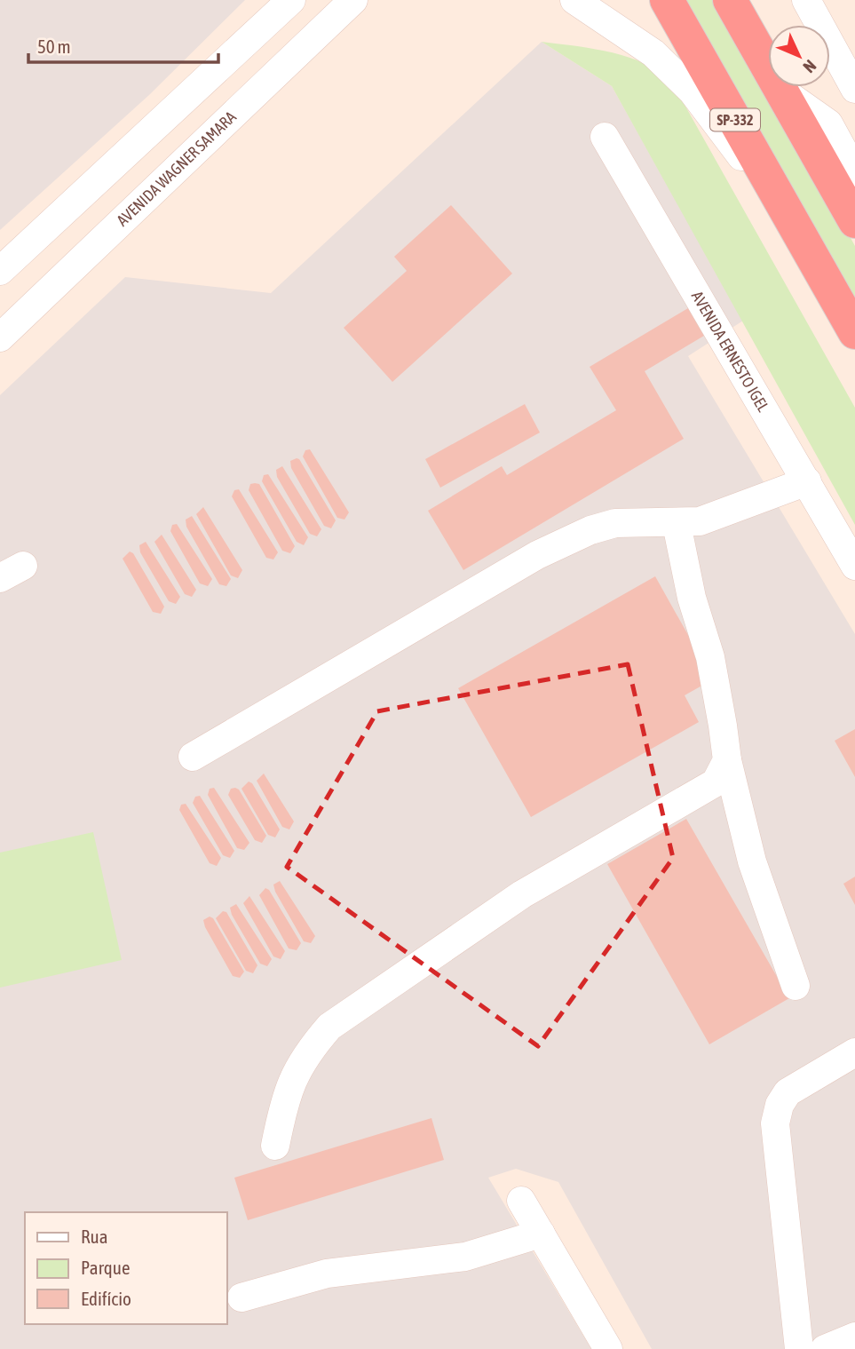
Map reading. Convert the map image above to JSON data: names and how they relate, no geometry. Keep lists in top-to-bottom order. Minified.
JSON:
{"streets":{"highway":["SP-332"],"street":["AVENIDA WAGNER SAMARA","AVENIDA ERNESTO IGEL"]},"legend":["Rua","Parque","Edifício"],"scale_bar":"50 m","north":"bottom right"}
